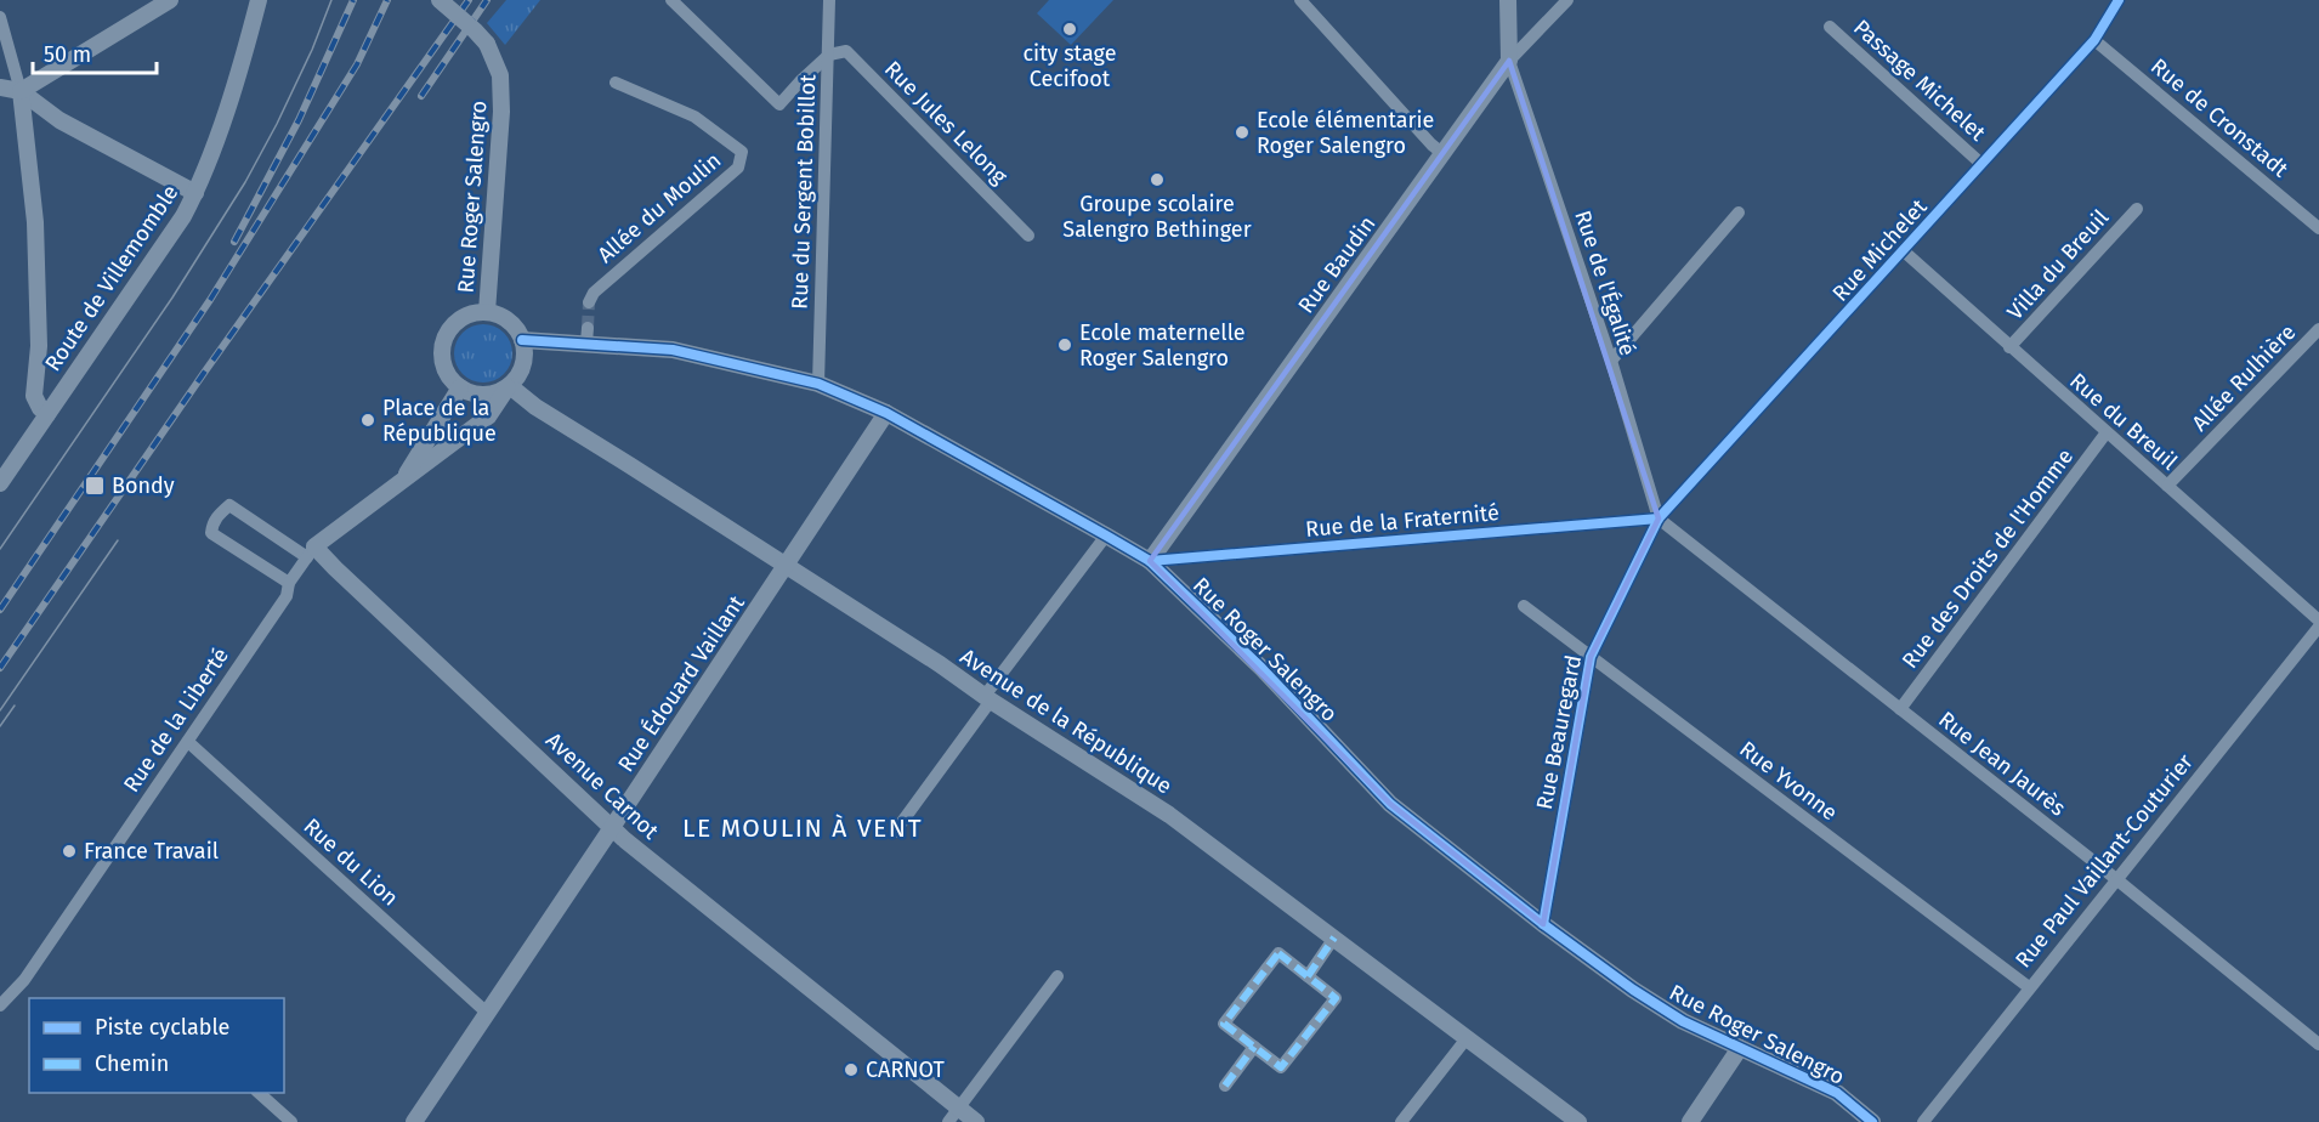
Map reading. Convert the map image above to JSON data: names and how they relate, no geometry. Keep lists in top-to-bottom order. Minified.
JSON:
{"streets":{"street":["Passage Michelet","Rue de Cronstadt","Rue Jules Lelong","Rue du Sergent Bobillot","Rue Roger Salengro","Allée du Moulin","Rue Michelet","Rue Baudin","Villa du Breuil","Route de Villemomble","Rue de l'Égalité","Allée Rulhière","Rue du Breuil","Rue de la Fraternité","Rue des Droits de l'Homme","Rue Édouard Vaillant","Rue de la Liberté","Avenue de la République","Rue Beauregard","Rue Jean Jaurès","Rue Yvonne","Avenue Carnot","Rue Paul Vaillant-Couturier","Rue du Lion"]},"crossings":[["Passage Michelet","Rue Michelet"],["Rue de Cronstadt","Rue Michelet"],["Rue Jules Lelong","Rue du Sergent Bobillot"],["Rue du Sergent Bobillot","Rue Roger Salengro"],["Rue Roger Salengro","Rue Baudin"],["Rue Roger Salengro","Rue de la Fraternité"],["Rue Roger Salengro","Rue Édouard Vaillant"],["Rue Roger Salengro","Rue de la Liberté"],["Rue Roger Salengro","Avenue de la République"],["Rue Roger Salengro","Rue Beauregard"],["Rue Michelet","Rue de l'Égalité"],["Rue Michelet","Rue du Breuil"],["Rue Michelet","Rue de la Fraternité"],["Rue Michelet","Rue Beauregard"],["Rue Michelet","Rue Jean Jaurès"],["Rue Baudin","Rue de l'Égalité"],["Rue Baudin","Rue de la Fraternité"],["Villa du Breuil","Rue du Breuil"],["Rue de l'Égalité","Rue de la Fraternité"],["Rue de l'Égalité","Rue Beauregard"],["Rue de l'Égalité","Rue Jean Jaurès"],["Allée Rulhière","Rue du Breuil"],["Rue du Breuil","Rue des Droits de l'Homme"],["Rue de la Fraternité","Rue Beauregard"],["Rue de la Fraternité","Rue Jean Jaurès"],["Rue des Droits de l'Homme","Rue Jean Jaurès"],["Rue Édouard Vaillant","Avenue de la République"],["Rue Édouard Vaillant","Avenue Carnot"],["Rue Édouard Vaillant","Rue du Lion"],["Rue de la Liberté","Avenue de la République"],["Rue de la Liberté","Avenue Carnot"],["Rue de la Liberté","Rue du Lion"],["Rue Beauregard","Rue Jean Jaurès"],["Rue Beauregard","Rue Yvonne"],["Rue Jean Jaurès","Rue Paul Vaillant-Couturier"],["Rue Yvonne","Rue Paul Vaillant-Couturier"]],"districts":["LE MOULIN À VENT"],"places":{"other":["city stage Cecifoot","Ecole élémentarie Roger Salengro","Groupe scolaire Salengro Bethinger","Ecole maternelle Roger Salengro","Place de la République","France Travail","CARNOT"],"transit":["Bondy"]},"legend":["Piste cyclable","Chemin"],"scale_bar":"50 m"}
